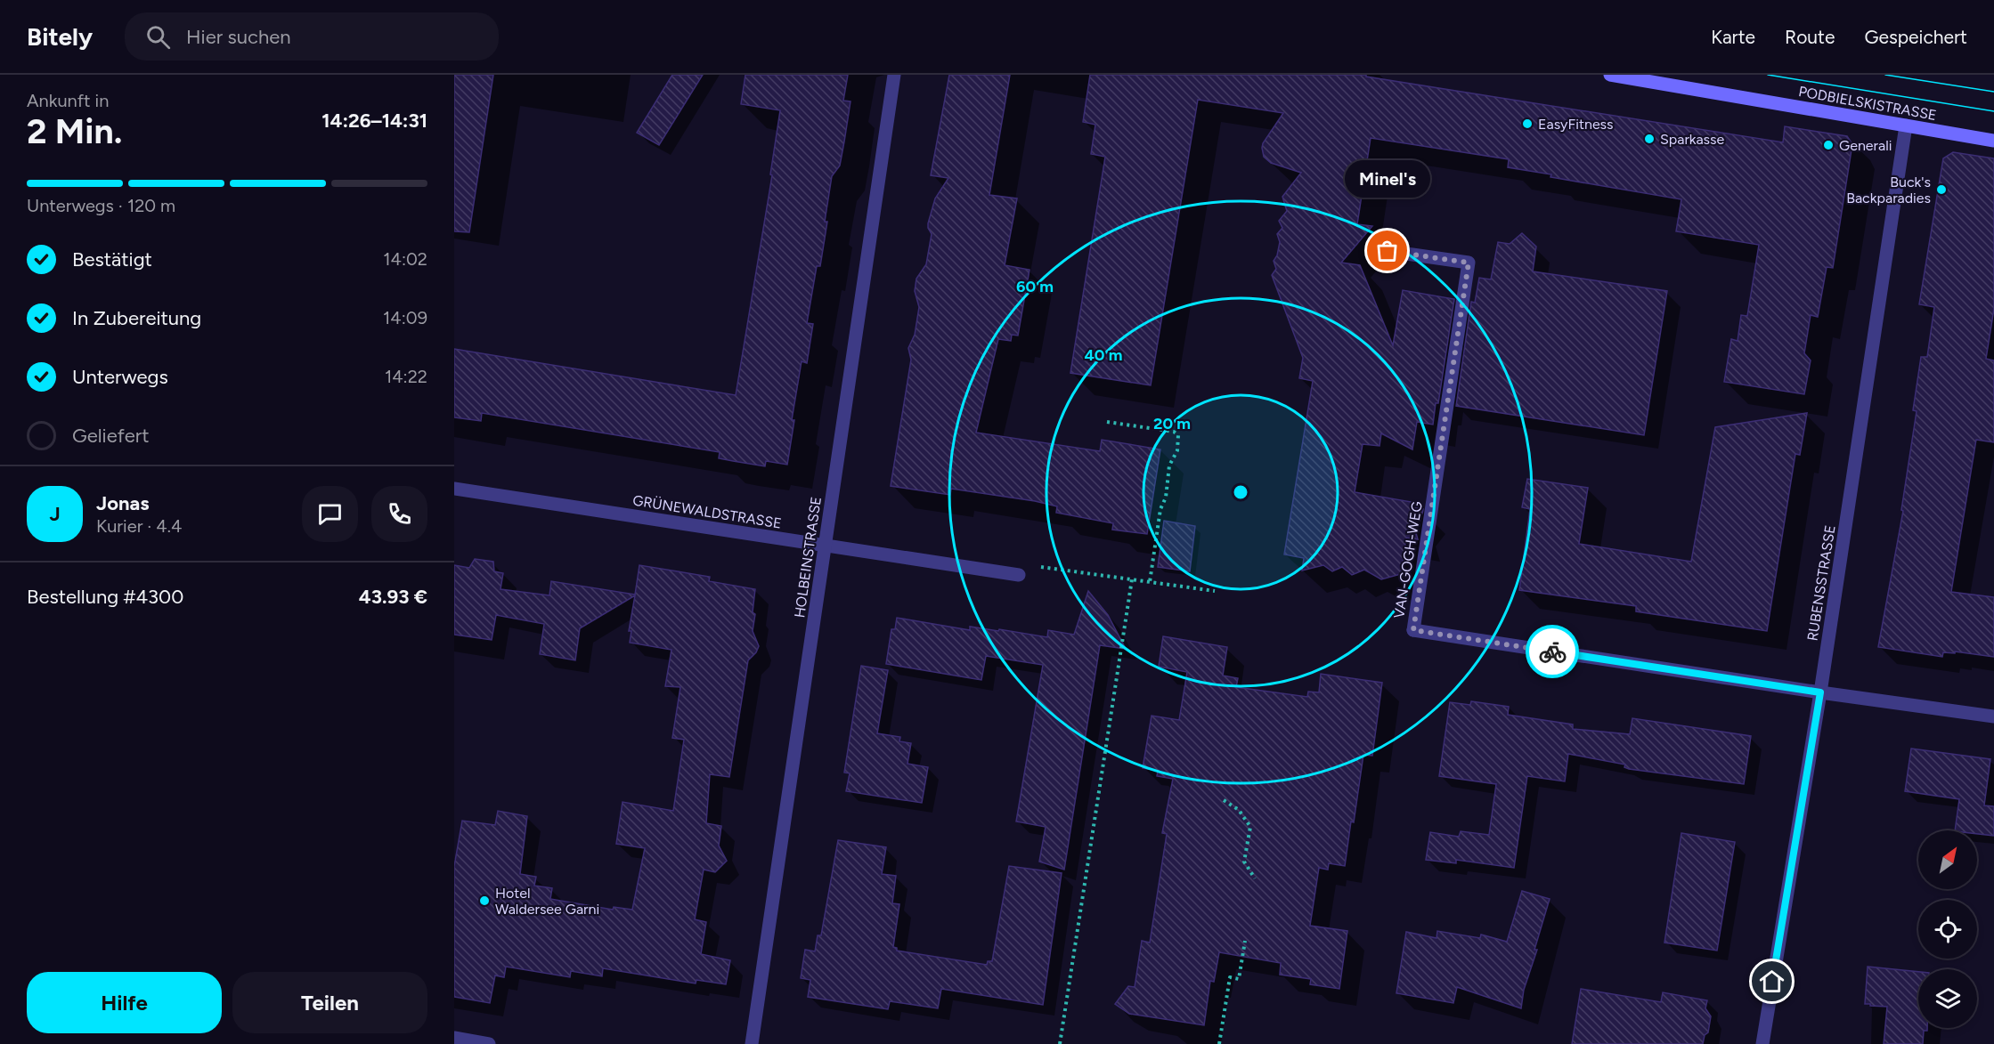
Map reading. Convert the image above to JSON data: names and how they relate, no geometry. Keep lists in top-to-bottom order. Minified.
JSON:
{"streets":{"main road":["PODBIELSKISTRASSE"],"street":["GRÜNEWALDSTRASSE","HOLBEINSTRASSE","VAN-GOGH-WEG","RUBENSSTRASSE"]},"crossings":[["PODBIELSKISTRASSE","RUBENSSTRASSE"],["GRÜNEWALDSTRASSE","HOLBEINSTRASSE"],["VAN-GOGH-WEG","RUBENSSTRASSE"]],"places":["EasyFitness","Sparkasse","Generali","Buck's Backparadies","Minel's","Hotel Waldersee Garni"],"north":"top right","page":{"header":"Bitely","search":"Hier suchen","nav":["Karte","Route","Gespeichert"],"heading":["2 Min.","Ankunft in","14:26–14:31"],"panel":["Jonas","Kurier · 4.4","Bestellung #4300","43.93 €"],"bubble":"Minel's","bar":"Unterwegs · 120 m","list":[["Bestätigt","14:02"],["In Zubereitung","14:09"],["Unterwegs","14:22"],"Geliefert"],"round":"J","buttons":["Hilfe","Teilen"]},"rings":["60 m","40 m","20 m"]}
